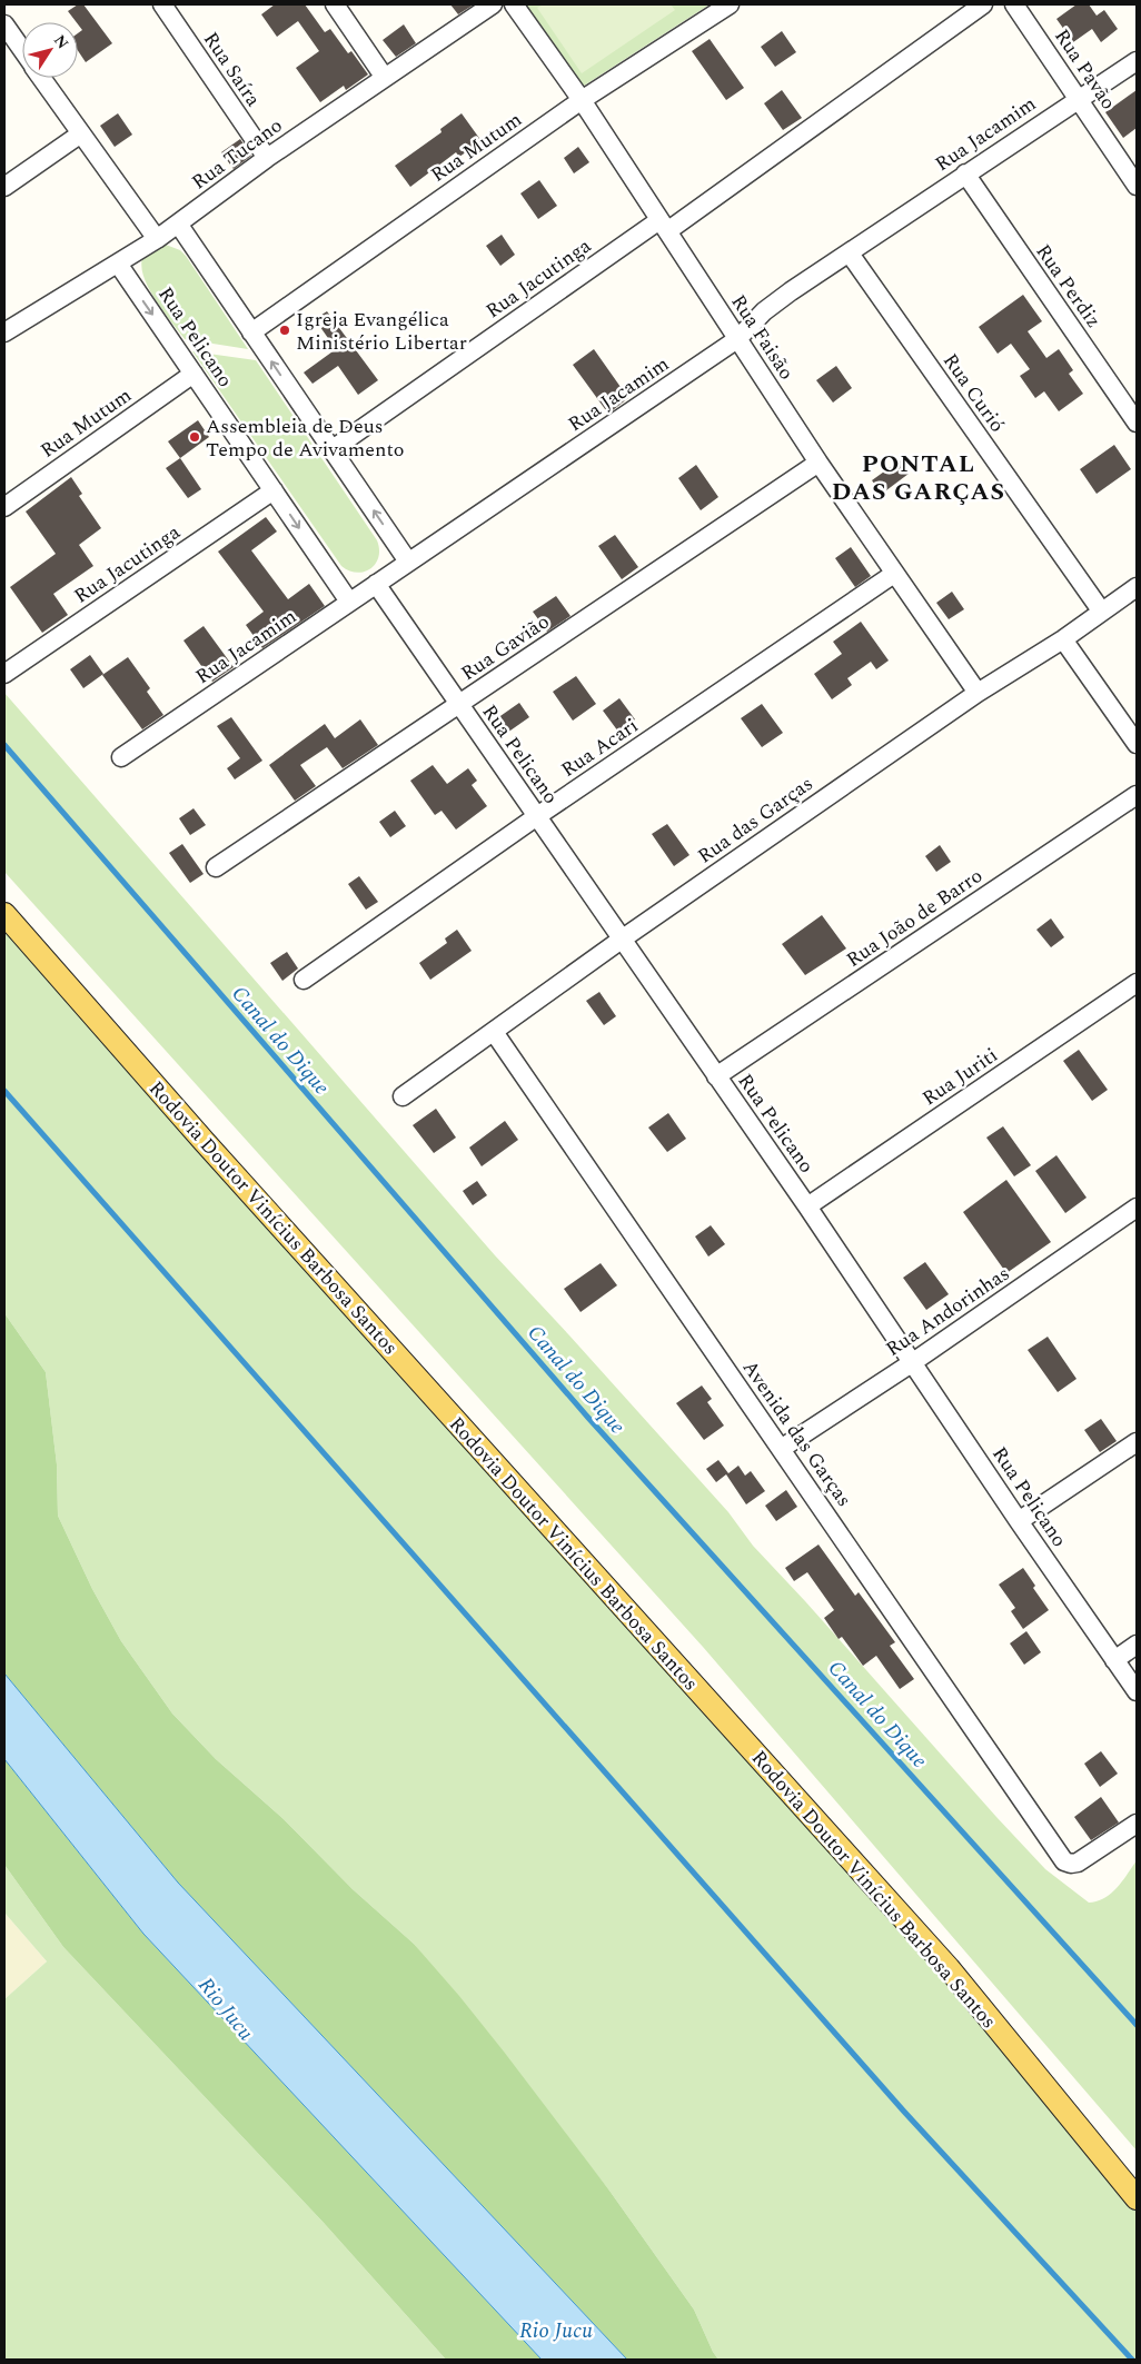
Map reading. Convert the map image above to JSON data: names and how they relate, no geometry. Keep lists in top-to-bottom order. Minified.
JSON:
{"streets":{"main road":["Rodovia Doutor Vinícius Barbosa Santos"],"street":["Rua Saíra","Rua Pavão","Rua Jacamim","Rua Mutum","Rua Tucano","Rua Jacutinga","Rua Perdiz","Rua Pelicano","Rua Faisão","Rua Curió","Rua Gavião","Rua Acari","Rua das Garças","Rua João de Barro","Rua Juriti","Rua Andorinhas","Avenida das Garças"]},"crossings":[["Rua Saíra","Rua Tucano"],["Rua Pavão","Rua Jacamim"],["Rua Jacamim","Rua Perdiz"],["Rua Jacamim","Rua Pelicano"],["Rua Jacamim","Rua Faisão"],["Rua Jacamim","Rua Curió"],["Rua Mutum","Rua Pelicano"],["Rua Mutum","Rua Faisão"],["Rua Tucano","Rua Pelicano"],["Rua Jacutinga","Rua Pelicano"],["Rua Jacutinga","Rua Faisão"],["Rua Pelicano","Rua Gavião"],["Rua Pelicano","Rua Acari"],["Rua Pelicano","Rua das Garças"],["Rua Pelicano","Rua João de Barro"],["Rua Pelicano","Rua Juriti"],["Rua Pelicano","Rua Andorinhas"],["Rua Faisão","Rua Gavião"],["Rua Faisão","Rua Acari"],["Rua Faisão","Rua das Garças"],["Rua Curió","Rua das Garças"],["Rua das Garças","Avenida das Garças"],["Rua Andorinhas","Avenida das Garças"]],"districts":["PONTAL DAS GARÇAS"],"water":["Canal do Dique","Rio Jucu"],"places":["Igreja Evangélica Ministério Libertar","Assembleia de Deus Tempo de Avivamento"],"north":"top right"}
